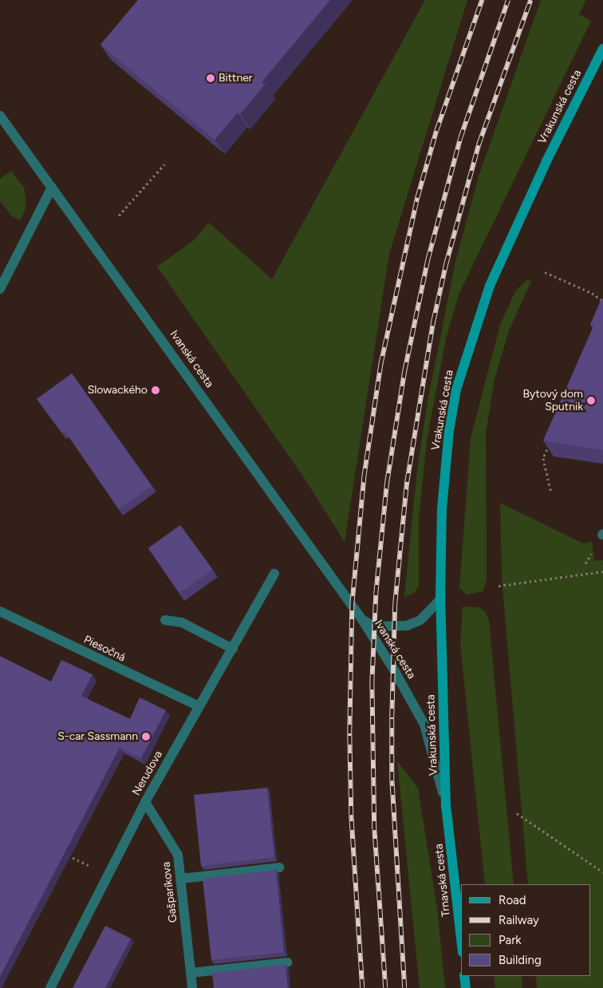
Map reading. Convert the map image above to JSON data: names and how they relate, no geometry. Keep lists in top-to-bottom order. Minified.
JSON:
{"streets":{"main road":["Vrakunská cesta","Trnavská cesta"],"street":["Ivanská cesta","Piesočná","Nerudova","Gašparíkova"]},"crossings":[["Vrakunská cesta","Ivanská cesta"],["Vrakunská cesta","Trnavská cesta"],["Ivanská cesta","Trnavská cesta"],["Piesočná","Nerudova"],["Nerudova","Gašparíkova"]],"places":["Bittner","Slowackého","Bytový dom Sputnik","S-car Sassmann"],"legend":["Road","Railway","Park","Building"]}
